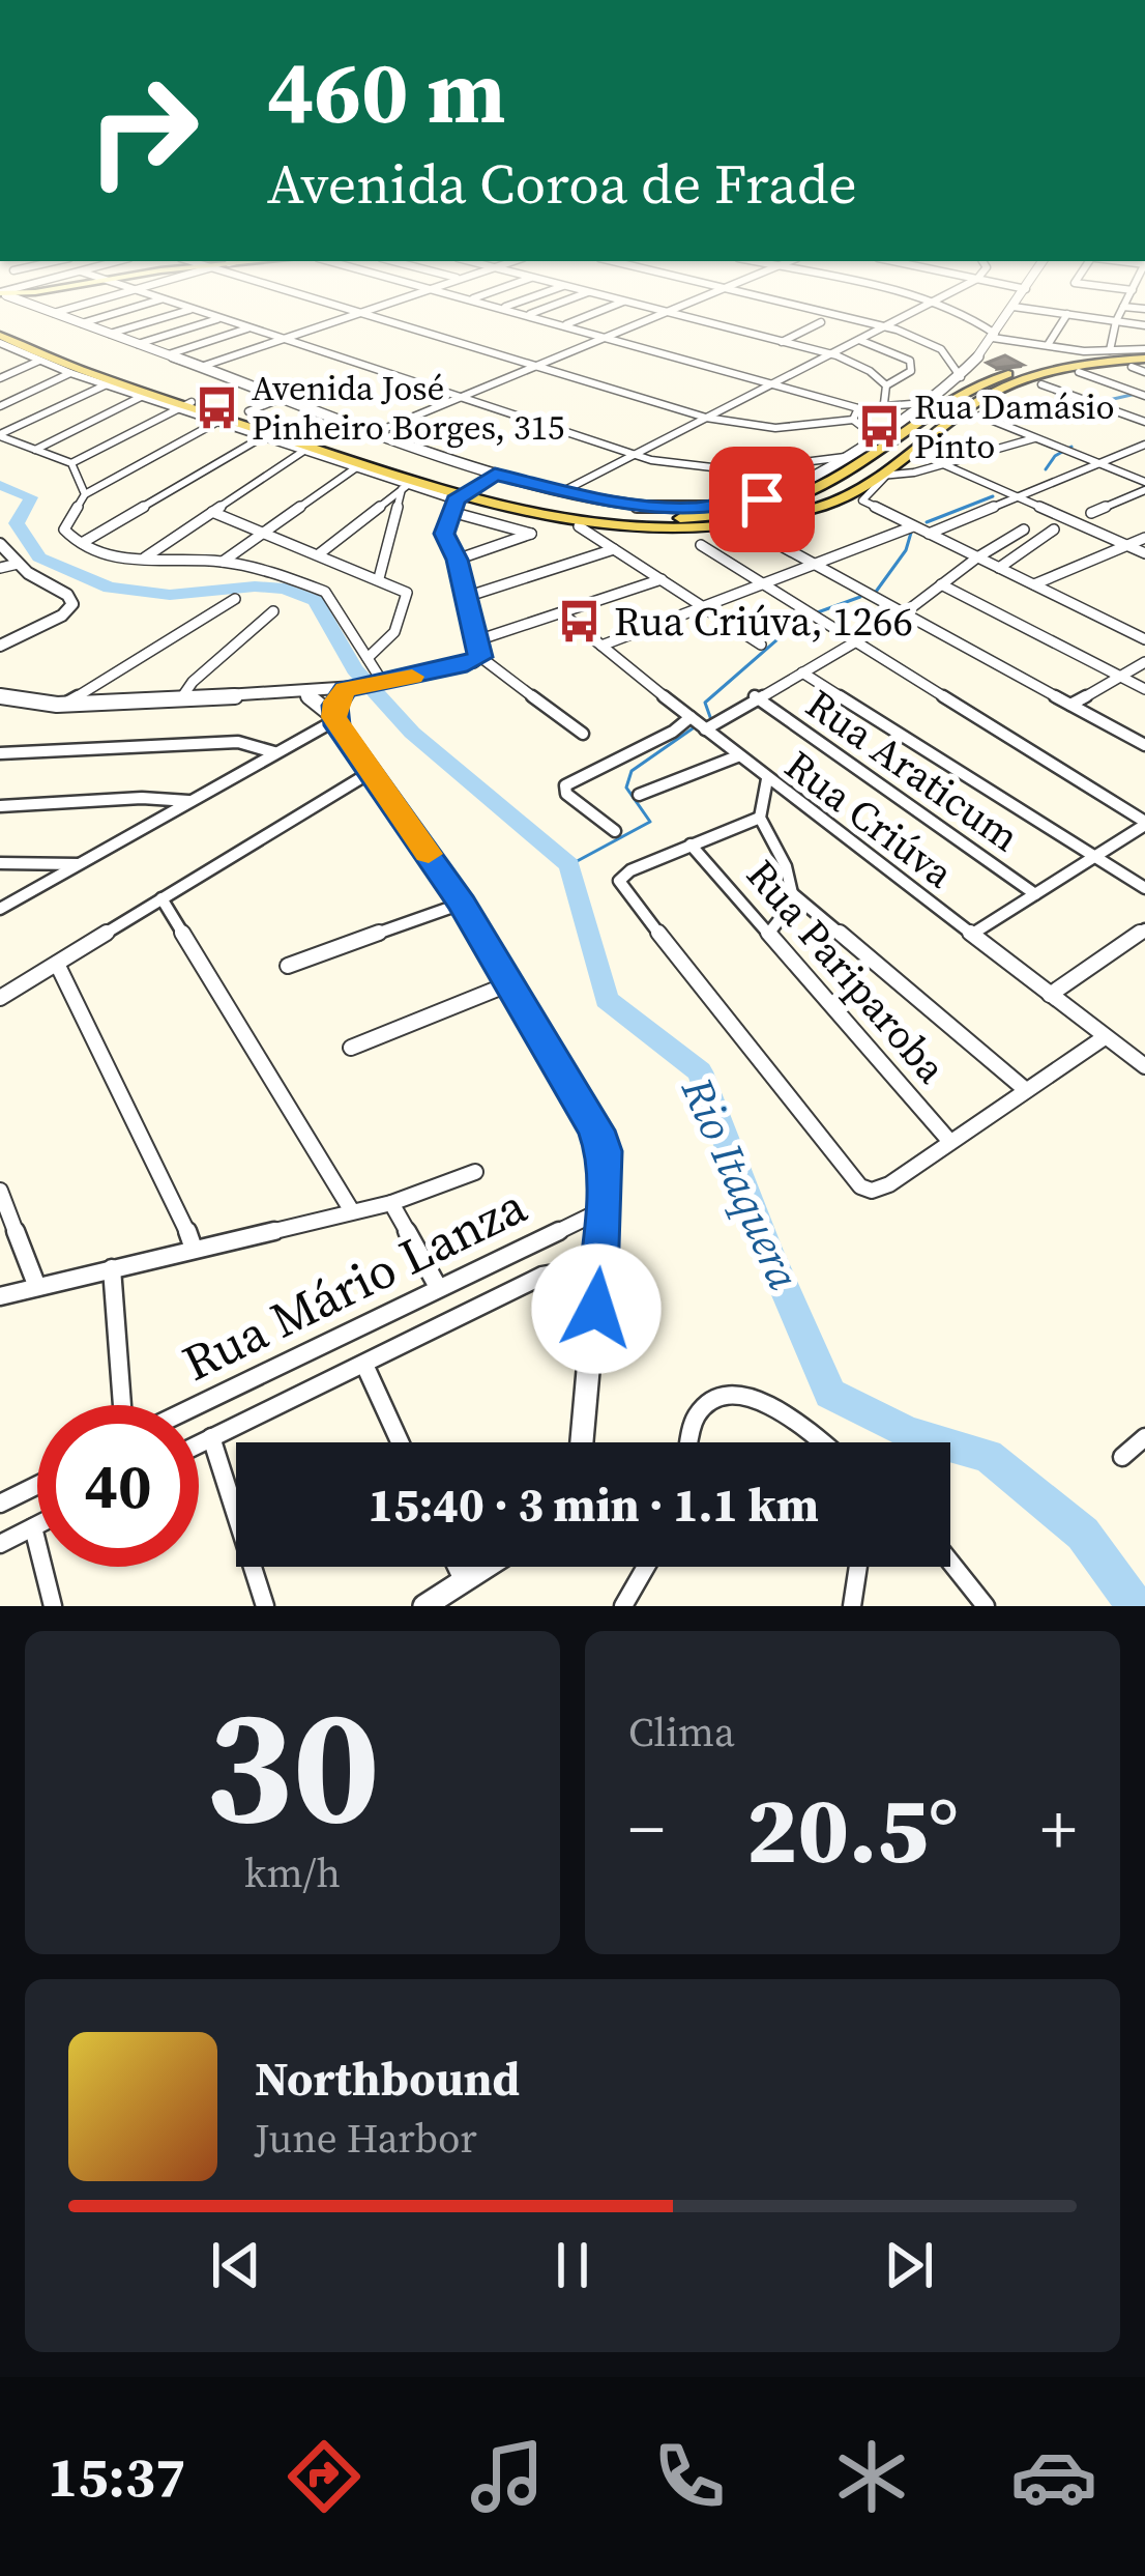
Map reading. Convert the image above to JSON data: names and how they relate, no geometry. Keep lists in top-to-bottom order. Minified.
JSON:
{"streets":{"street":["Rua Araticum","Rua Criúva","Rua Pariparoba","Rua Mário Lanza"]},"water":["Rio Itaquera"],"places":{"bus stop":["Avenida José Pinheiro Borges, 315","Rua Damásio Pinto","Rua Criúva, 1266"]},"page":{"turn":["460 m","Avenida Coroa de Frade"],"limit":"40","trip":"15:40 · 3 min · 1.1 km","tile":[["30","km/h"],"Clima"],"heat":["−","20.5°","+"],"song":["Northbound","June Harbor"],"tabs":"15:37"}}
